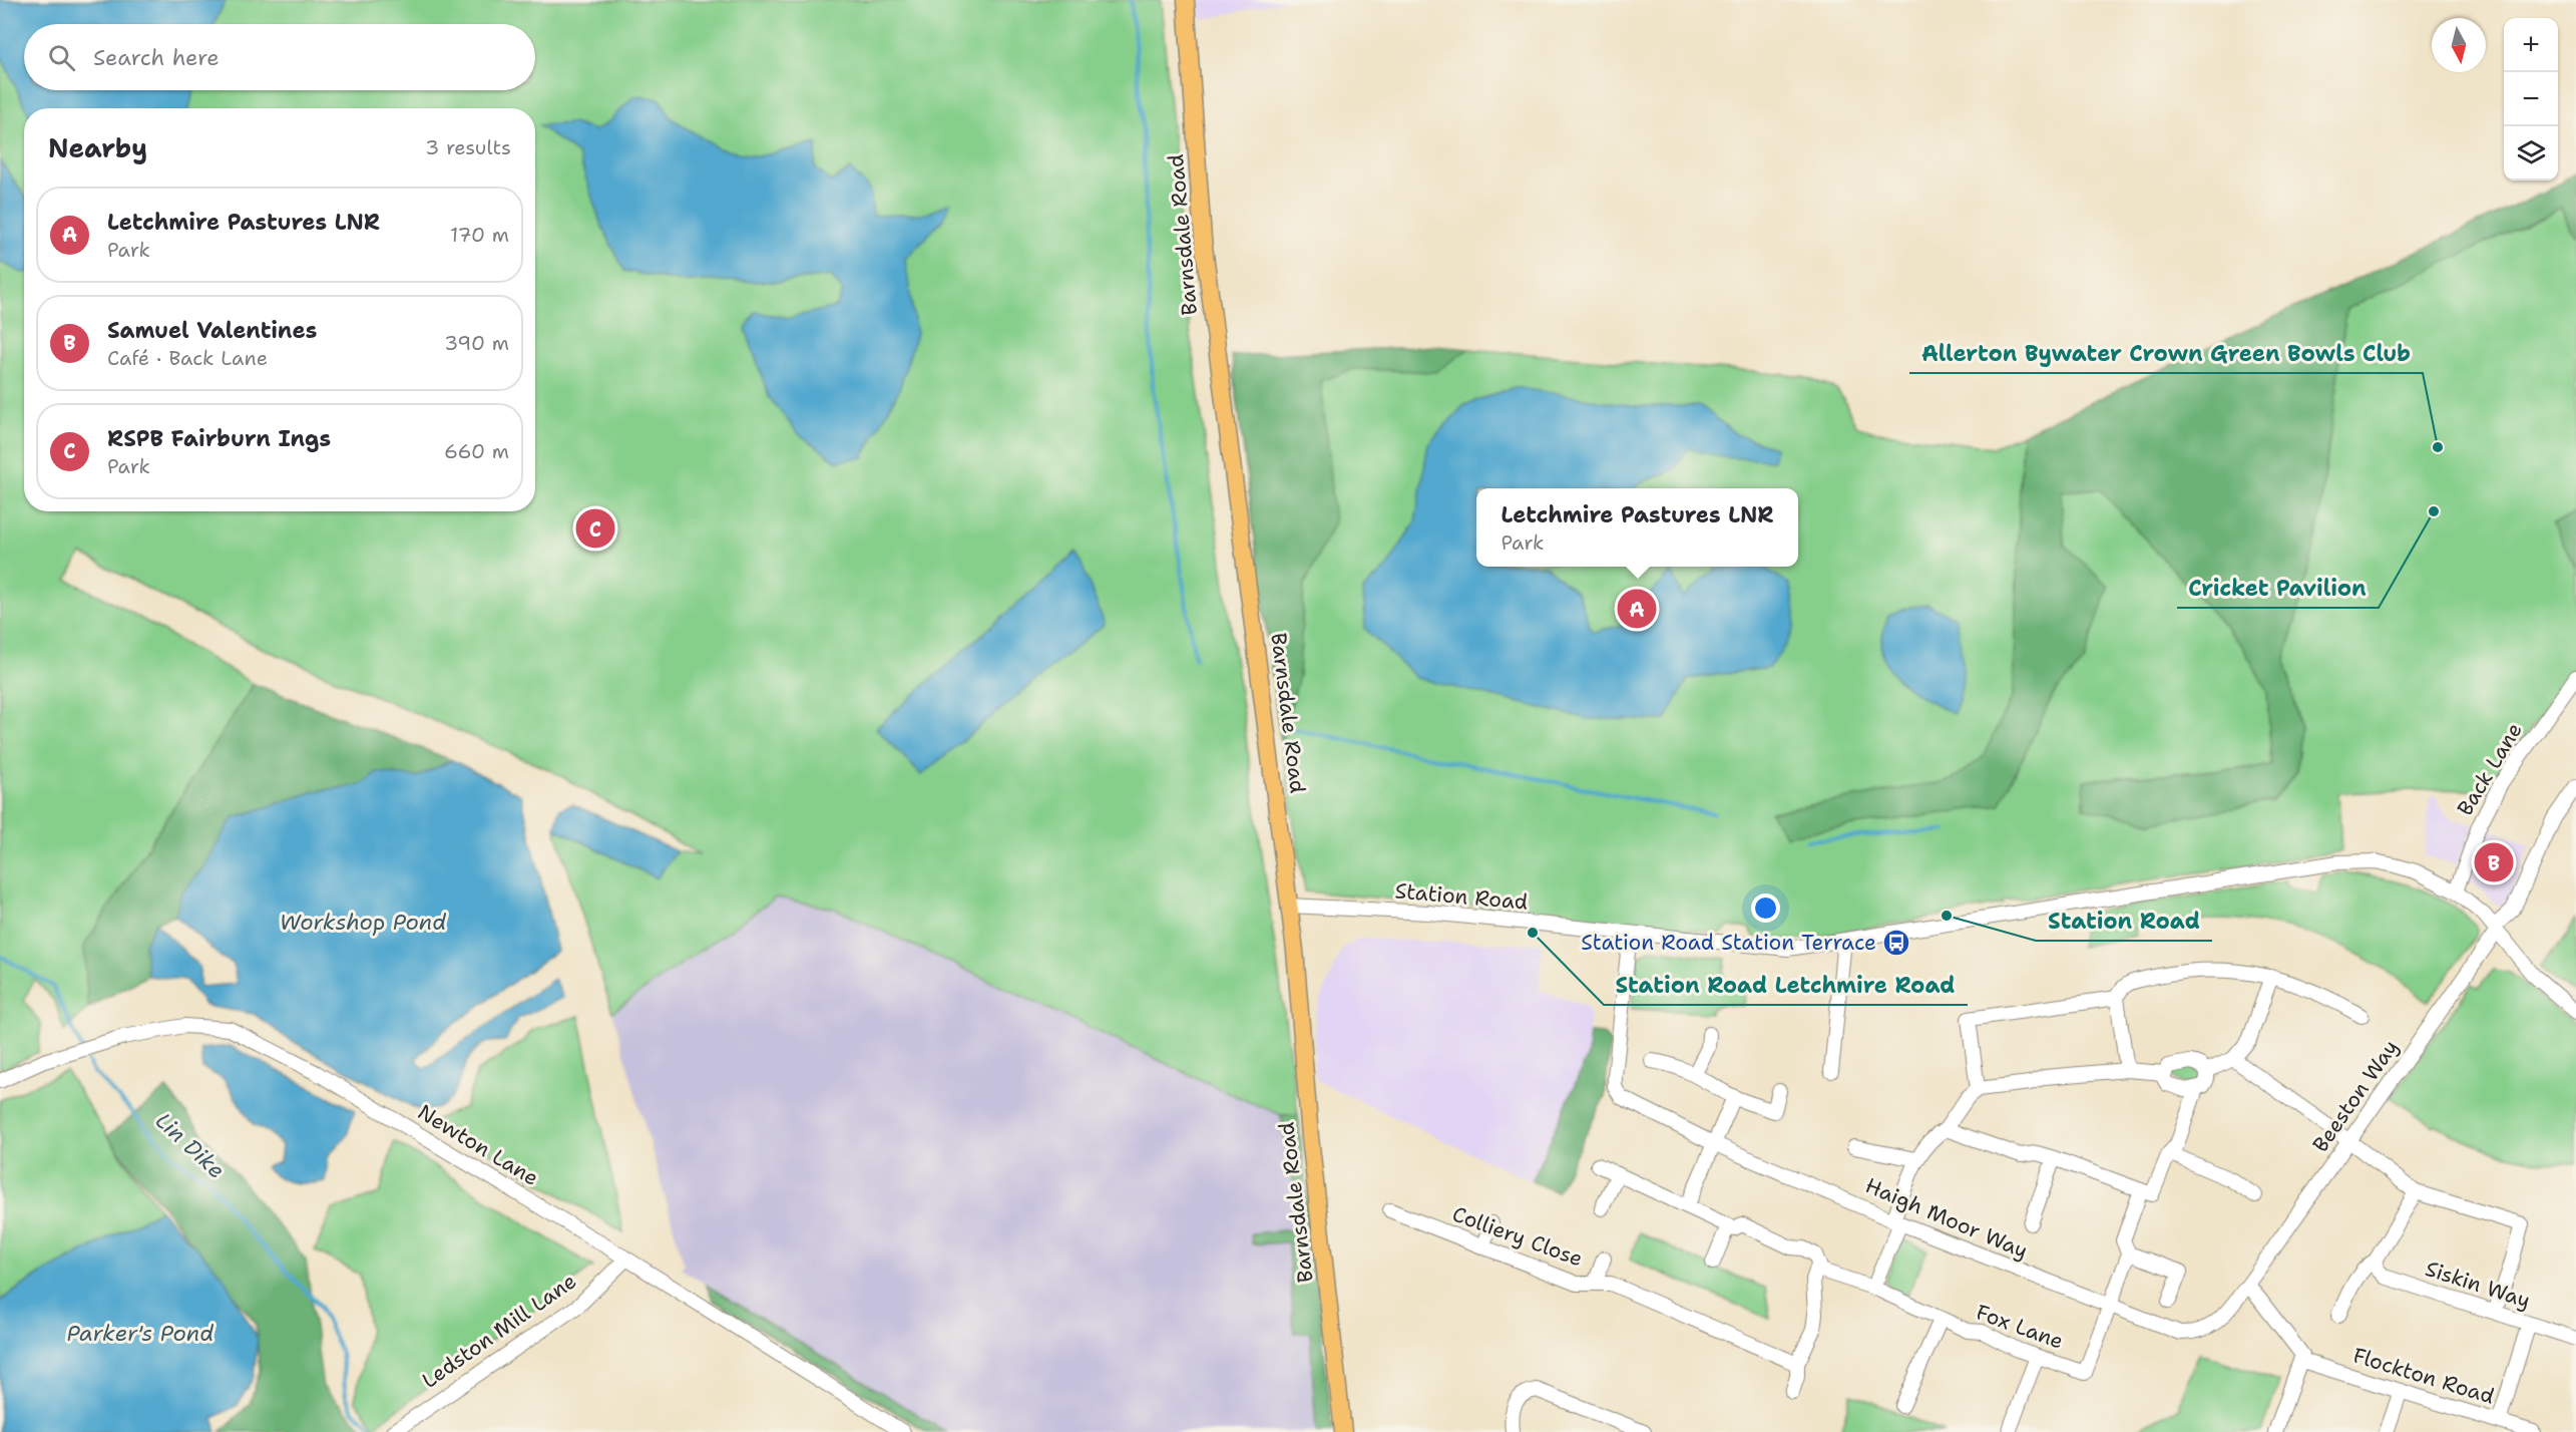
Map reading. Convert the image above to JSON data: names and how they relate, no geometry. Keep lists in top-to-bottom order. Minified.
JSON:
{"streets":{"main road":["Barnsdale Road"],"street":["Back Lane","Station Road","Beeston Way","Newton Lane","Haigh Moor Way","Colliery Close","Siskin Way","Fox Lane","Ledston Mill Lane","Flockton Road"]},"crossings":[["Barnsdale Road","Station Road"],["Back Lane","Station Road"],["Station Road","Beeston Way"],["Station Road","Haigh Moor Way"],["Beeston Way","Haigh Moor Way"],["Newton Lane","Ledston Mill Lane"],["Haigh Moor Way","Fox Lane"]],"water":["Workshop Pond","Lin Dike","Parker's Pond"],"places":{"other":["Allerton Bywater Crown Green Bowls Club","Cricket Pavilion","Station Road","Station Road Letchmire Road"],"bus stop":["Station Road Station Terrace"]},"north":"bottom","page":{"map_buttons":["+","−"],"search":"Search here","heading":["Nearby","3 results"],"list":[{"mark":"A","name":"Letchmire Pastures LNR","note":"Park","value":"170 m"},{"mark":"B","name":"Samuel Valentines","note":"Café · Back Lane","value":"390 m"},{"mark":"C","name":"RSPB Fairburn Ings","note":"Park","value":"660 m"}],"popup":["Letchmire Pastures LNR","Park"],"pins":["C","A","B"]}}
